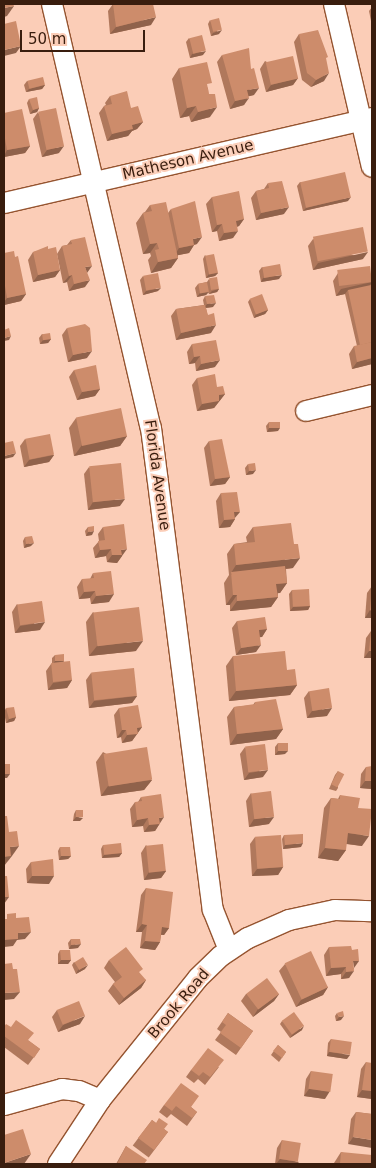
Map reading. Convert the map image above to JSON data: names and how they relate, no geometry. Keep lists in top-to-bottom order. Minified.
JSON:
{"streets":{"street":["Matheson Avenue","Florida Avenue","Brook Road"]},"crossings":[["Matheson Avenue","Florida Avenue"],["Florida Avenue","Brook Road"]],"scale_bar":"50 m"}
